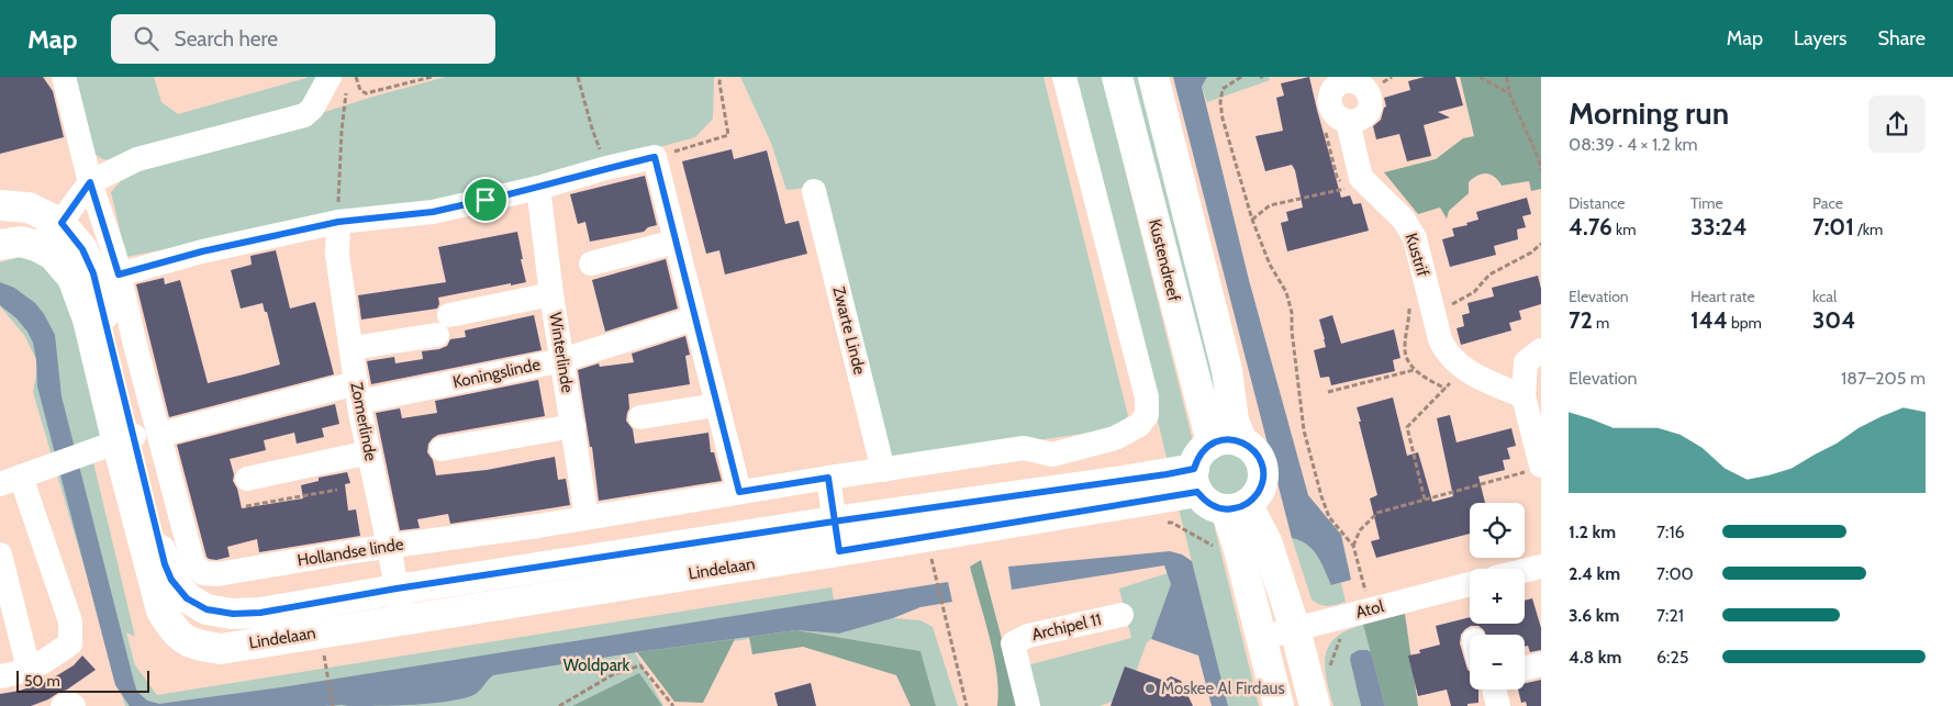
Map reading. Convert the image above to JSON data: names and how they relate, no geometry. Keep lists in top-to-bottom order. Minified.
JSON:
{"streets":{"main road":["Kustendreef","Lindelaan"],"street":["Kustrif","Zwarte Linde","Winterlinde","Koningslinde","Zomerlinde","Hollandse linde","Atol","Archipel 11"]},"crossings":[["Kustendreef","Lindelaan"],["Zwarte Linde","Hollandse linde"],["Winterlinde","Koningslinde"],["Winterlinde","Hollandse linde"],["Koningslinde","Zomerlinde"],["Koningslinde","Hollandse linde"],["Koningslinde","Lindelaan"],["Zomerlinde","Hollandse linde"],["Zomerlinde","Lindelaan"],["Hollandse linde","Lindelaan"]],"parks":["Woldpark"],"places":["Moskee Al Firdaus"],"scale_bar":"50 m","page":{"header":"Map","search":"Search here","nav":["Map","Layers","Share"],"heading":["Morning run","08:39 · 4 × 1.2 km"],"stats":[["Distance","4.76 km"],["Time","33:24"],["Pace","7:01 /km"],["Elevation","72 m"],["Heart rate","144 bpm"],["kcal","304"]],"chart":["Elevation","187–205 m"],"map_buttons":["+","−"],"list":[{"name":"1.2 km","note":"7:16"},{"name":"2.4 km","note":"7:00"},{"name":"3.6 km","note":"7:21"},{"name":"4.8 km","note":"6:25"}],"scale":"50 m"}}
